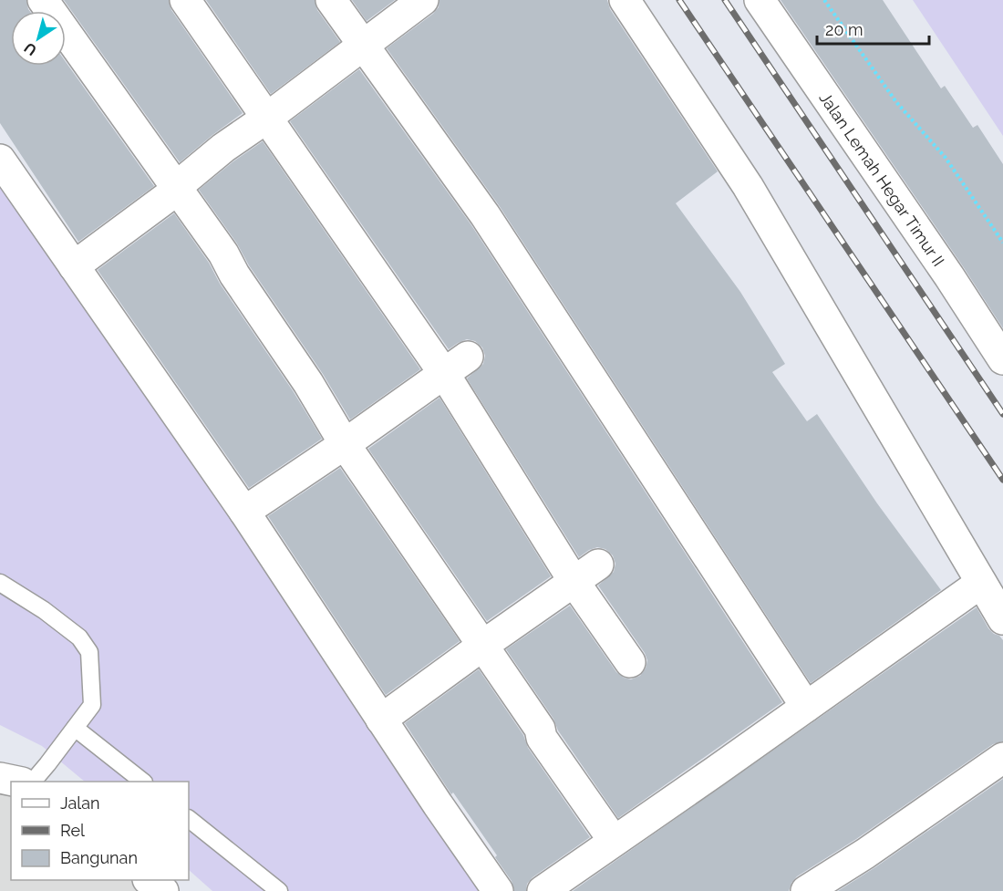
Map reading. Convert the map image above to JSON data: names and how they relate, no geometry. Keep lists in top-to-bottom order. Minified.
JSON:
{"streets":{"street":["Jalan Lemah Hegar Timur II"]},"legend":["Jalan","Rel","Bangunan"],"scale_bar":"20 m","north":"bottom left"}
